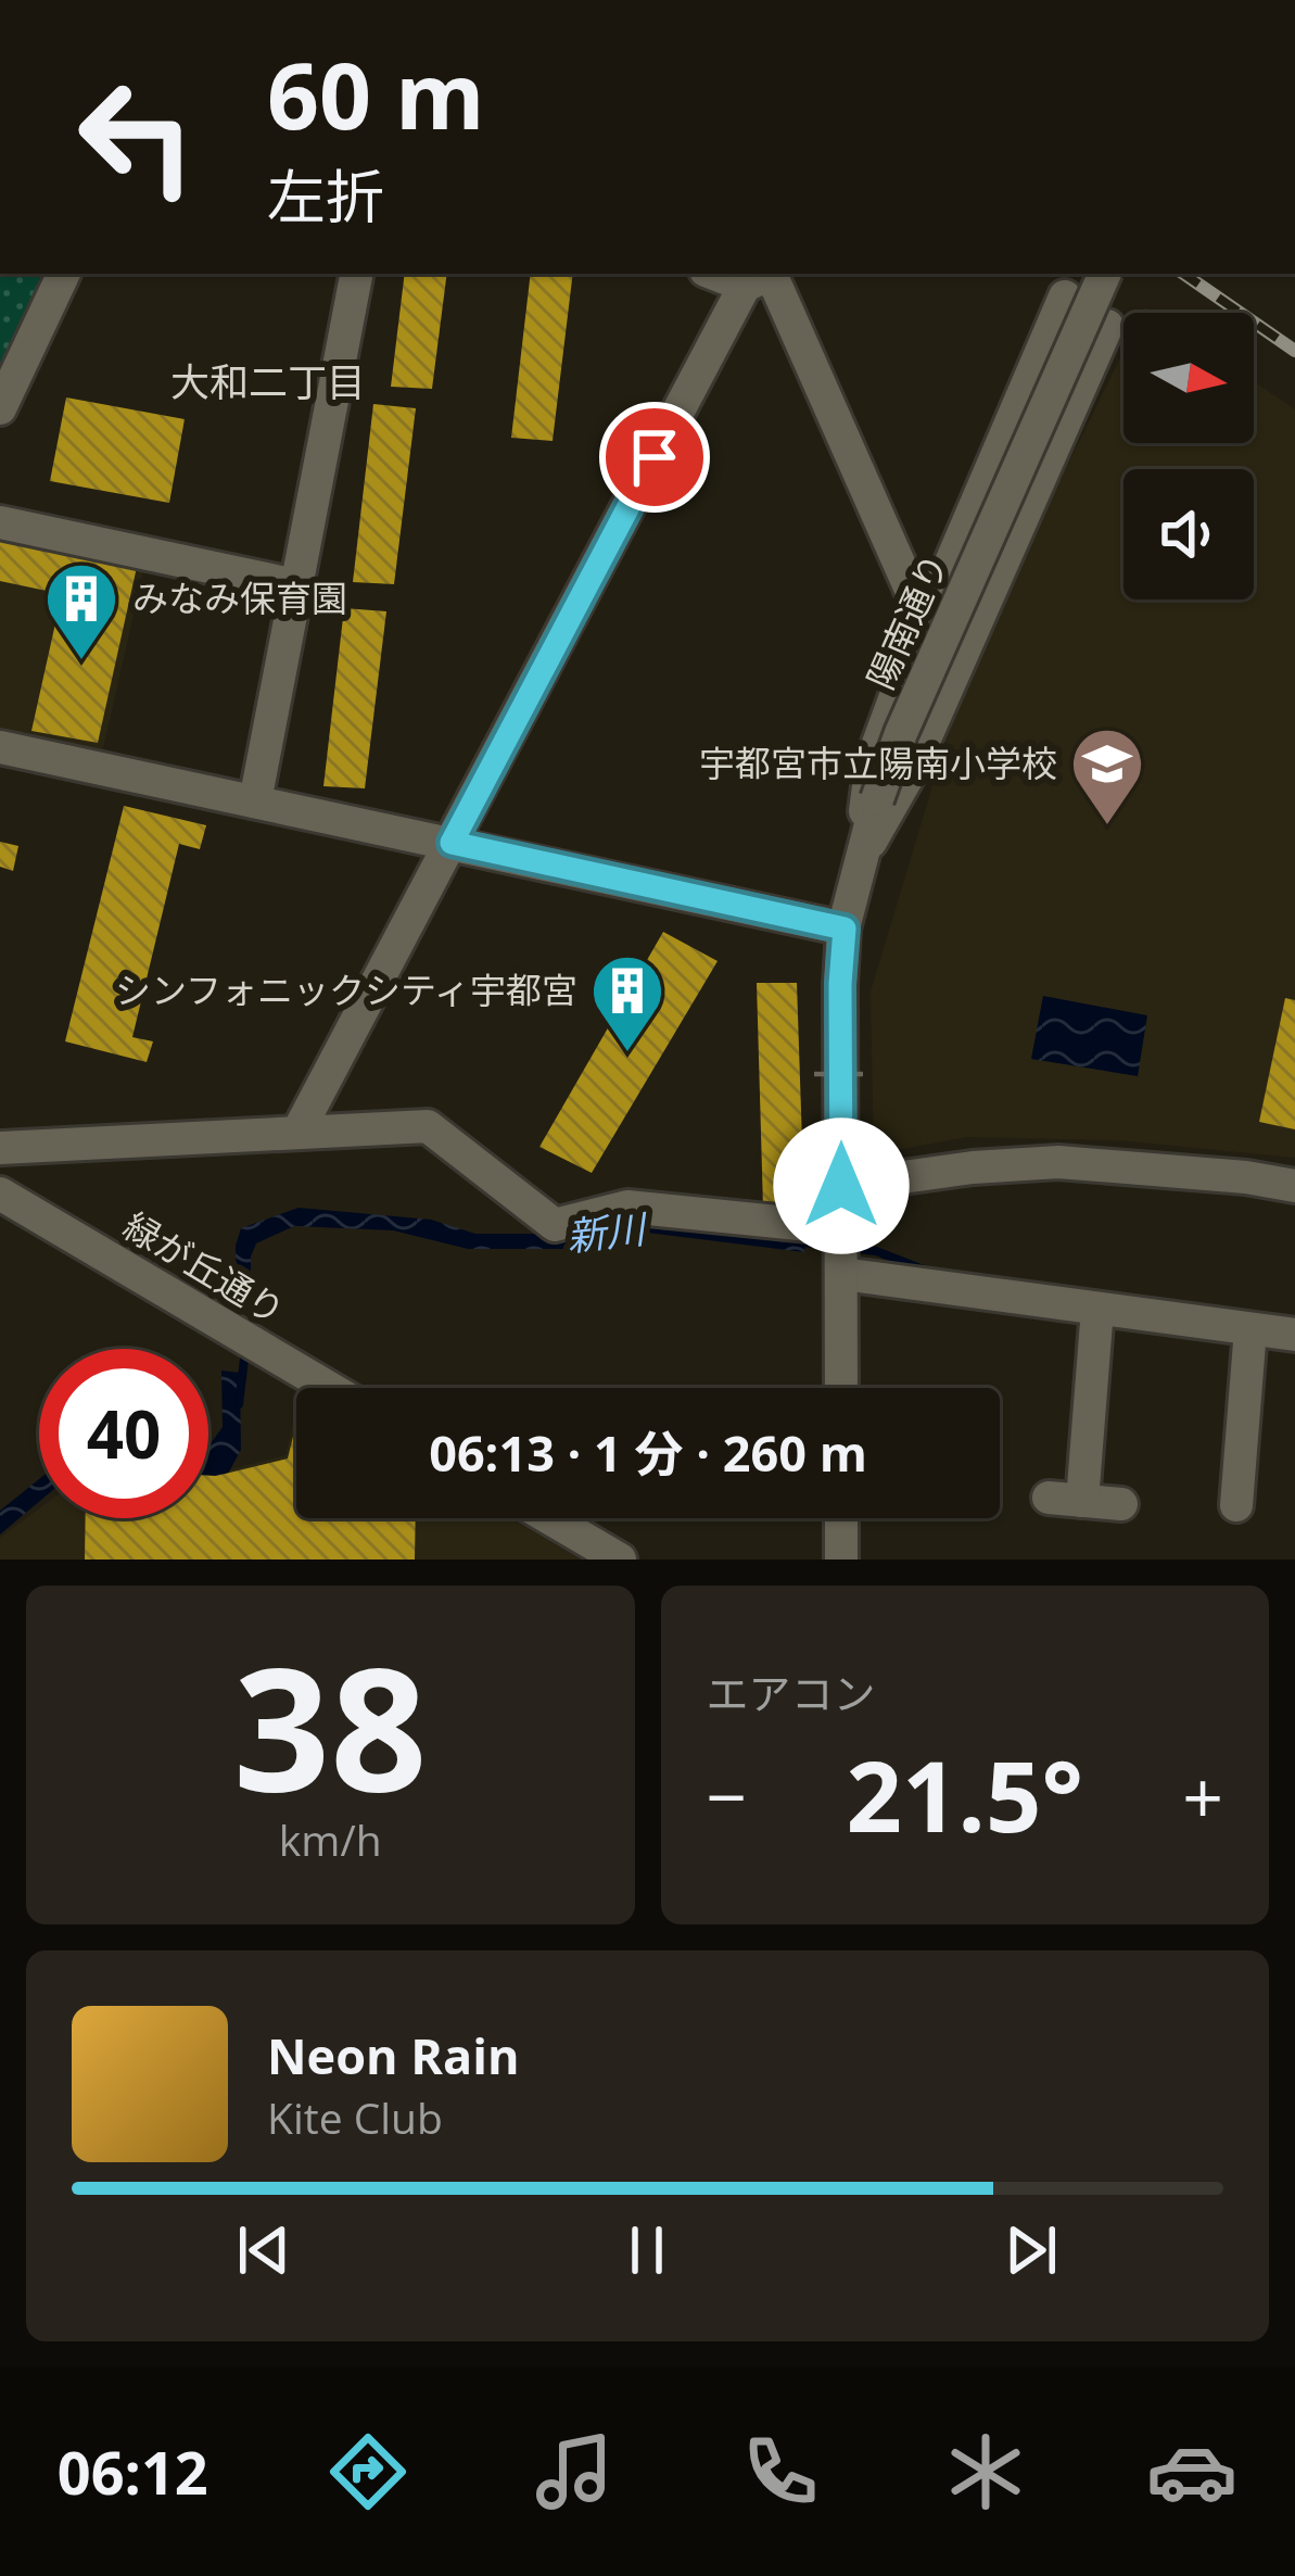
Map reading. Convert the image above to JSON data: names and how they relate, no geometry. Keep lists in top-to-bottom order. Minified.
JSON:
{"streets":{"street":["陽南通り","緑が丘通り"]},"districts":["大和二丁目"],"water":["新川"],"places":{"building":["みなみ保育園","シンフォニックシティ宇都宮"],"school or university":["宇都宮市立陽南小学校"]},"north":"right","page":{"turn":["60 m","左折"],"limit":"40","trip":"06:13 · 1 分 · 260 m","tile":[["38","km/h"],"エアコン"],"heat":["−","21.5°","+"],"song":["Neon Rain","Kite Club"],"tabs":"06:12"}}
